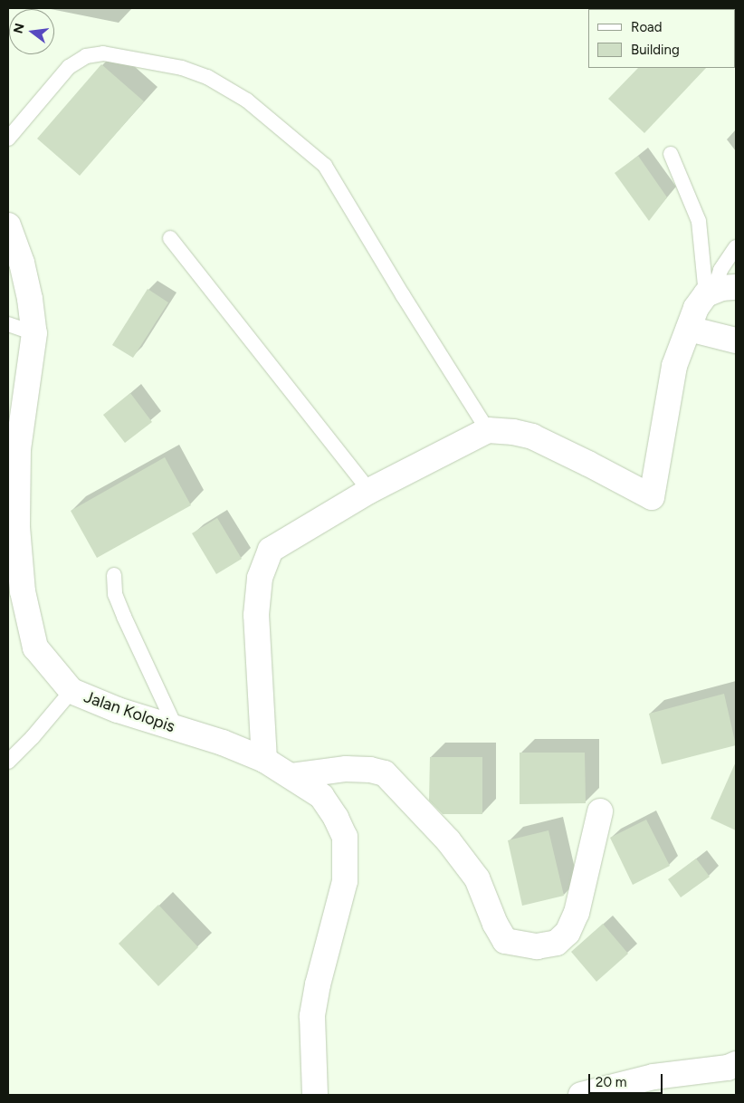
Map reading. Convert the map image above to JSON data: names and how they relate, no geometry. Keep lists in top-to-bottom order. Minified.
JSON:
{"streets":{"street":["Jalan Kolopis"]},"legend":["Road","Building"],"scale_bar":"20 m","north":"left"}
